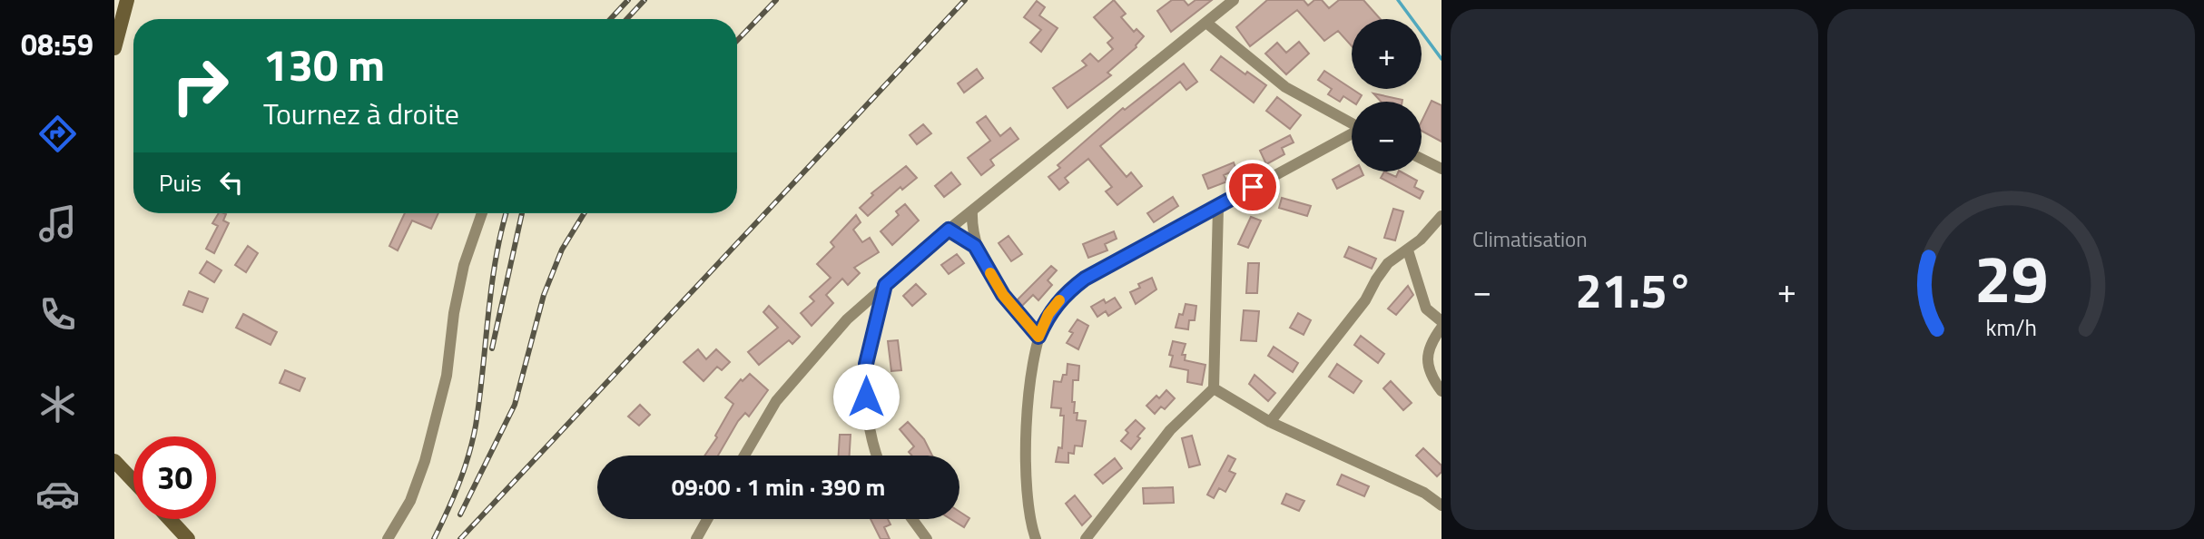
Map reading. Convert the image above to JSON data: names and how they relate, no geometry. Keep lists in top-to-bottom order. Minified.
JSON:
{"page":{"tabs":"08:59","tile":"Climatisation","map_buttons":["+","−"],"turn":["130 m","Tournez à droite"],"then":"Puis","heat":["−","21.5°","+"],"limit":"30","trip":"09:00 · 1 min · 390 m","gauge":["29","km/h"]}}
